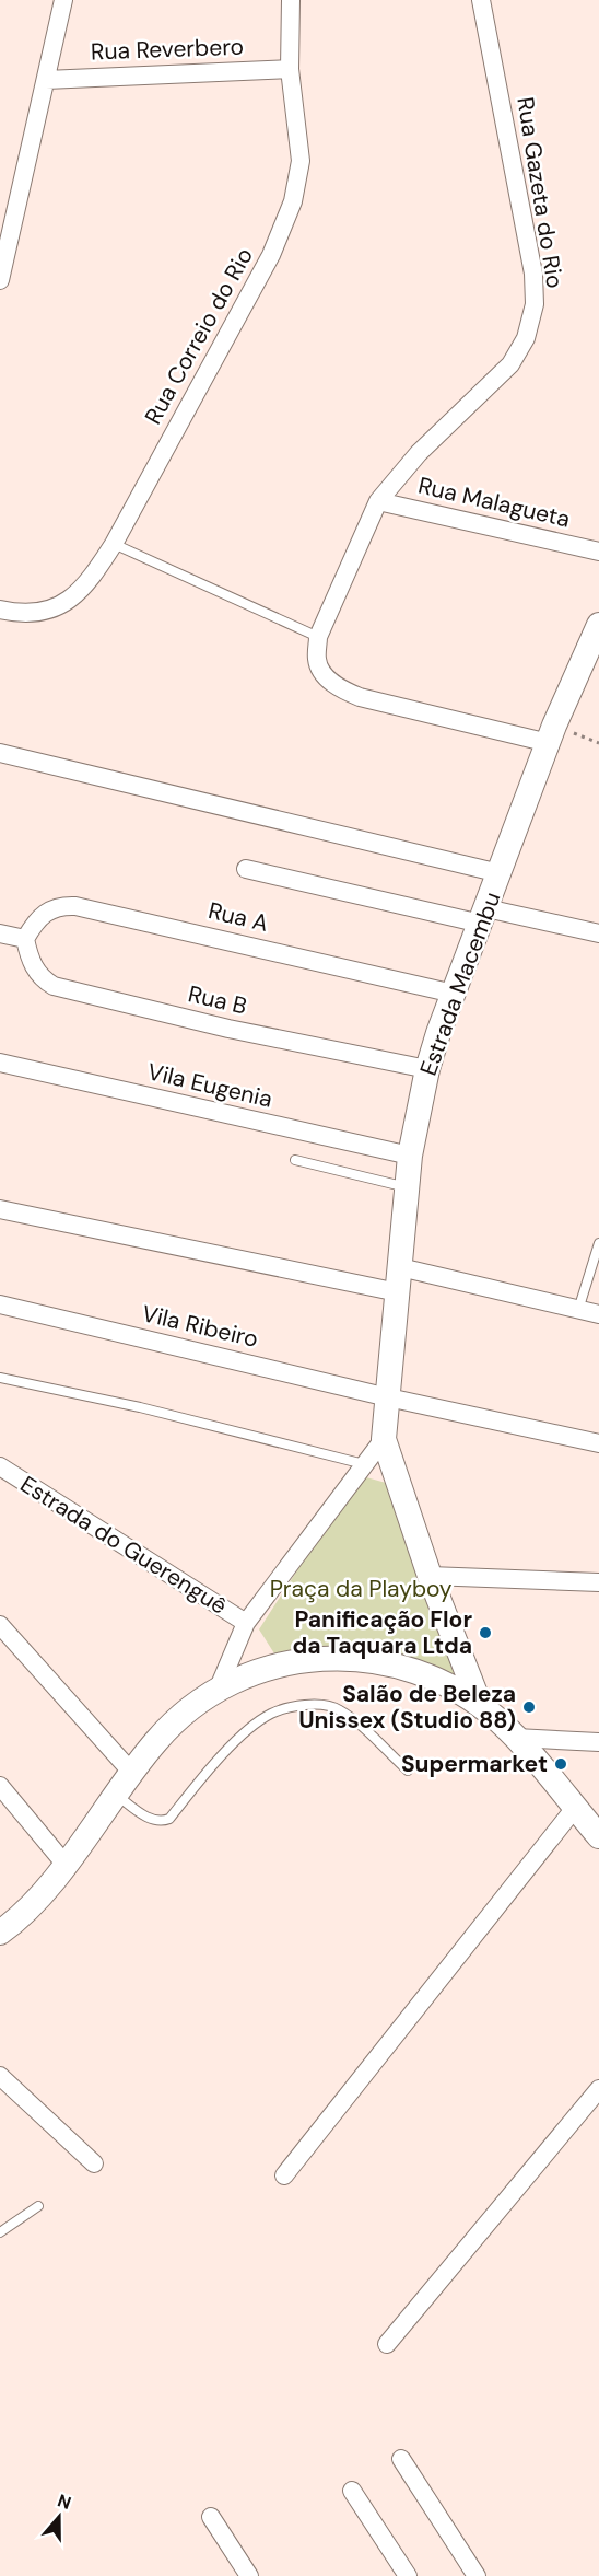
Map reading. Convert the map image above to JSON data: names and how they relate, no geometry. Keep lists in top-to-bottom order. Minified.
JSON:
{"streets":{"street":["Rua Reverbero","Rua Gazeta do Rio","Rua Correio do Rio","Rua Malagueta","Rua A","Estrada Macembu","Rua B","Vila Eugenia","Vila Ribeiro","Estrada do Guerenguê"]},"crossings":[["Rua Reverbero","Rua Correio do Rio"],["Rua Gazeta do Rio","Rua Malagueta"],["Rua Gazeta do Rio","Estrada Macembu"],["Rua A","Estrada Macembu"],["Rua A","Rua B"],["Estrada Macembu","Rua B"],["Estrada Macembu","Vila Eugenia"],["Estrada Macembu","Vila Ribeiro"]],"parks":["Praça da Playboy"],"places":["Panificação Flor da Taquara Ltda","Salão de Beleza Unissex (Studio 88)","Supermarket"],"north":"top"}
